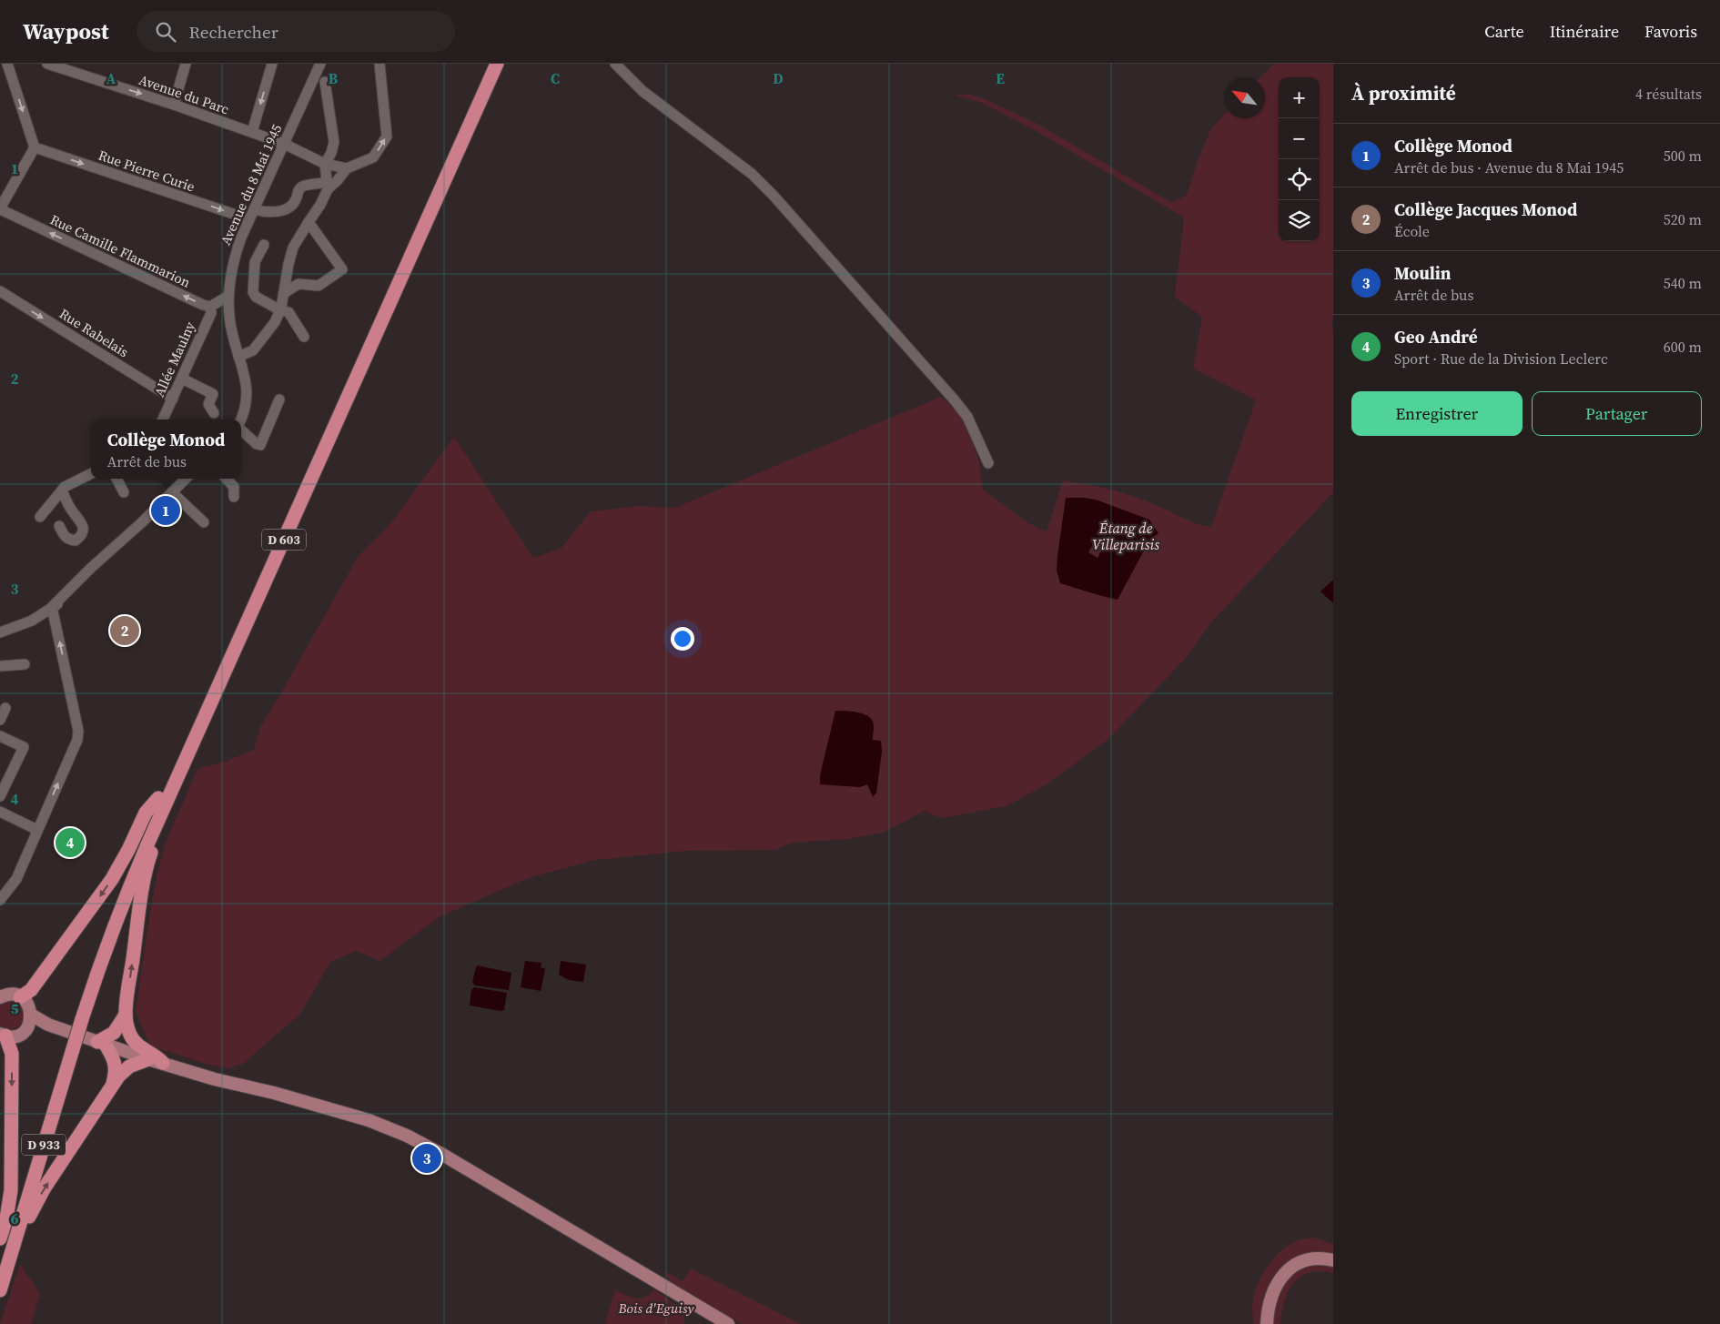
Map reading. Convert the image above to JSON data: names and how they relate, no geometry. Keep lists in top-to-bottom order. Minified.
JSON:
{"streets":{"highway":["D 603","D 933"],"street":["Avenue du Parc","Rue Pierre Curie","Avenue du 8 Mai 1945","Rue Camille Flammarion","Rue Rabelais","Allée Maulny"]},"crossings":[["Avenue du Parc","Avenue du 8 Mai 1945"],["Rue Pierre Curie","Avenue du 8 Mai 1945"],["Avenue du 8 Mai 1945","Rue Camille Flammarion"],["Rue Camille Flammarion","Allée Maulny"],["Rue Rabelais","Allée Maulny"],["D 603","D 933"]],"one_way":["Rue Pierre Curie","Rue Camille Flammarion","Rue Rabelais"],"water":["Étang de Villeparisis"],"parks":["Bois d'Eguisy"],"north":"top left","page":{"header":"Waypost","search":"Rechercher","nav":["Carte","Itinéraire","Favoris"],"heading":["À proximité","4 résultats"],"map_buttons":["+","−"],"list":[{"mark":"1","name":"Collège Monod","note":"Arrêt de bus · Avenue du 8 Mai 1945","value":"500 m"},{"mark":"2","name":"Collège Jacques Monod","note":"École","value":"520 m"},{"mark":"3","name":"Moulin","note":"Arrêt de bus","value":"540 m"},{"mark":"4","name":"Geo André","note":"Sport · Rue de la Division Leclerc","value":"600 m"}],"buttons":["Enregistrer","Partager"],"popup":["Collège Monod","Arrêt de bus"],"pins":["1","2","4","3"]},"grid":{"columns":["A","B","C","D","E"],"rows":["1","2","3","4","5","6"]}}
